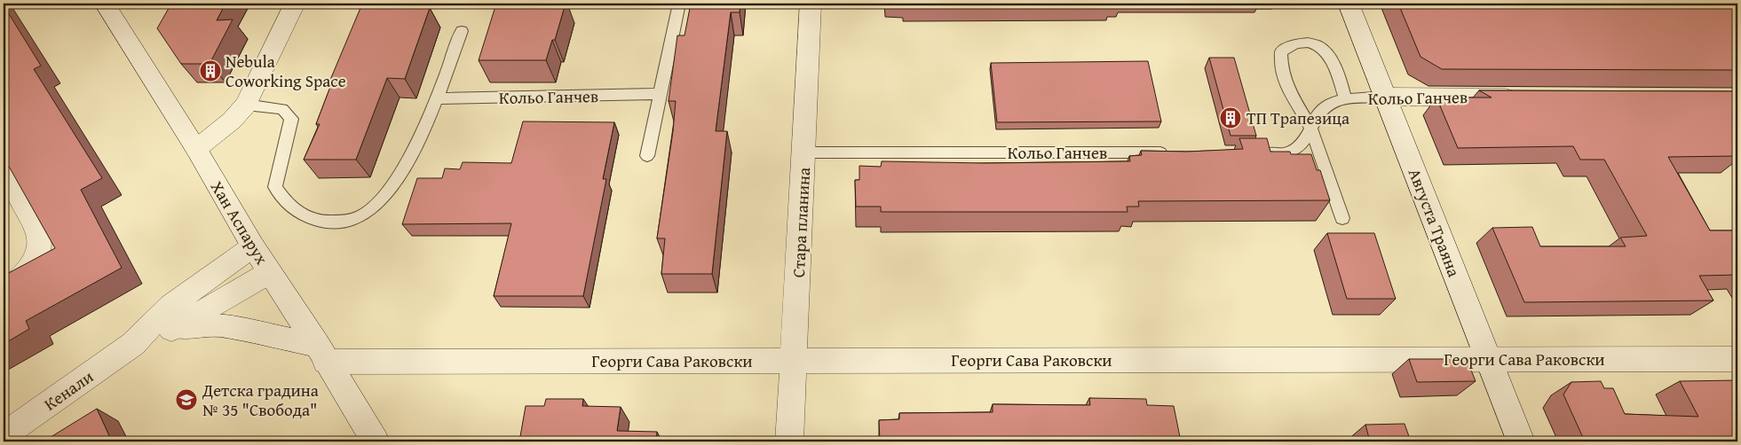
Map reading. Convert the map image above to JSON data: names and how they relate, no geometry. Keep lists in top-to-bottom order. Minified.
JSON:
{"streets":{"street":["Кольо Ганчев","Хан Аспарух","Стара планина","Августа Траяна","Георги Сава Раковски","Кенали"]},"crossings":[["Кольо Ганчев","Стара планина"],["Кольо Ганчев","Августа Траяна"],["Хан Аспарух","Георги Сава Раковски"],["Хан Аспарух","Кенали"],["Стара планина","Георги Сава Раковски"],["Августа Траяна","Георги Сава Раковски"],["Георги Сава Раковски","Кенали"]],"places":{"building":["Nebula Coworking Space","ТП Трапезица"],"school or university":["Детска градина № 35 \"Свобода\""]}}
